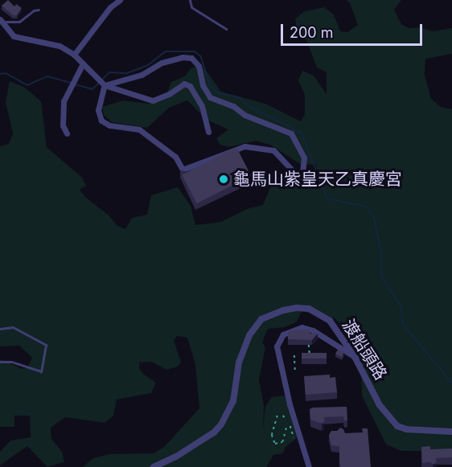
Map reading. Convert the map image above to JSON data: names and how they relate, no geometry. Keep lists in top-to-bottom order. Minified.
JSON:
{"streets":{"street":["渡船頭路"]},"places":["龜馬山紫皇天乙真慶宮"],"scale_bar":"200 m"}
